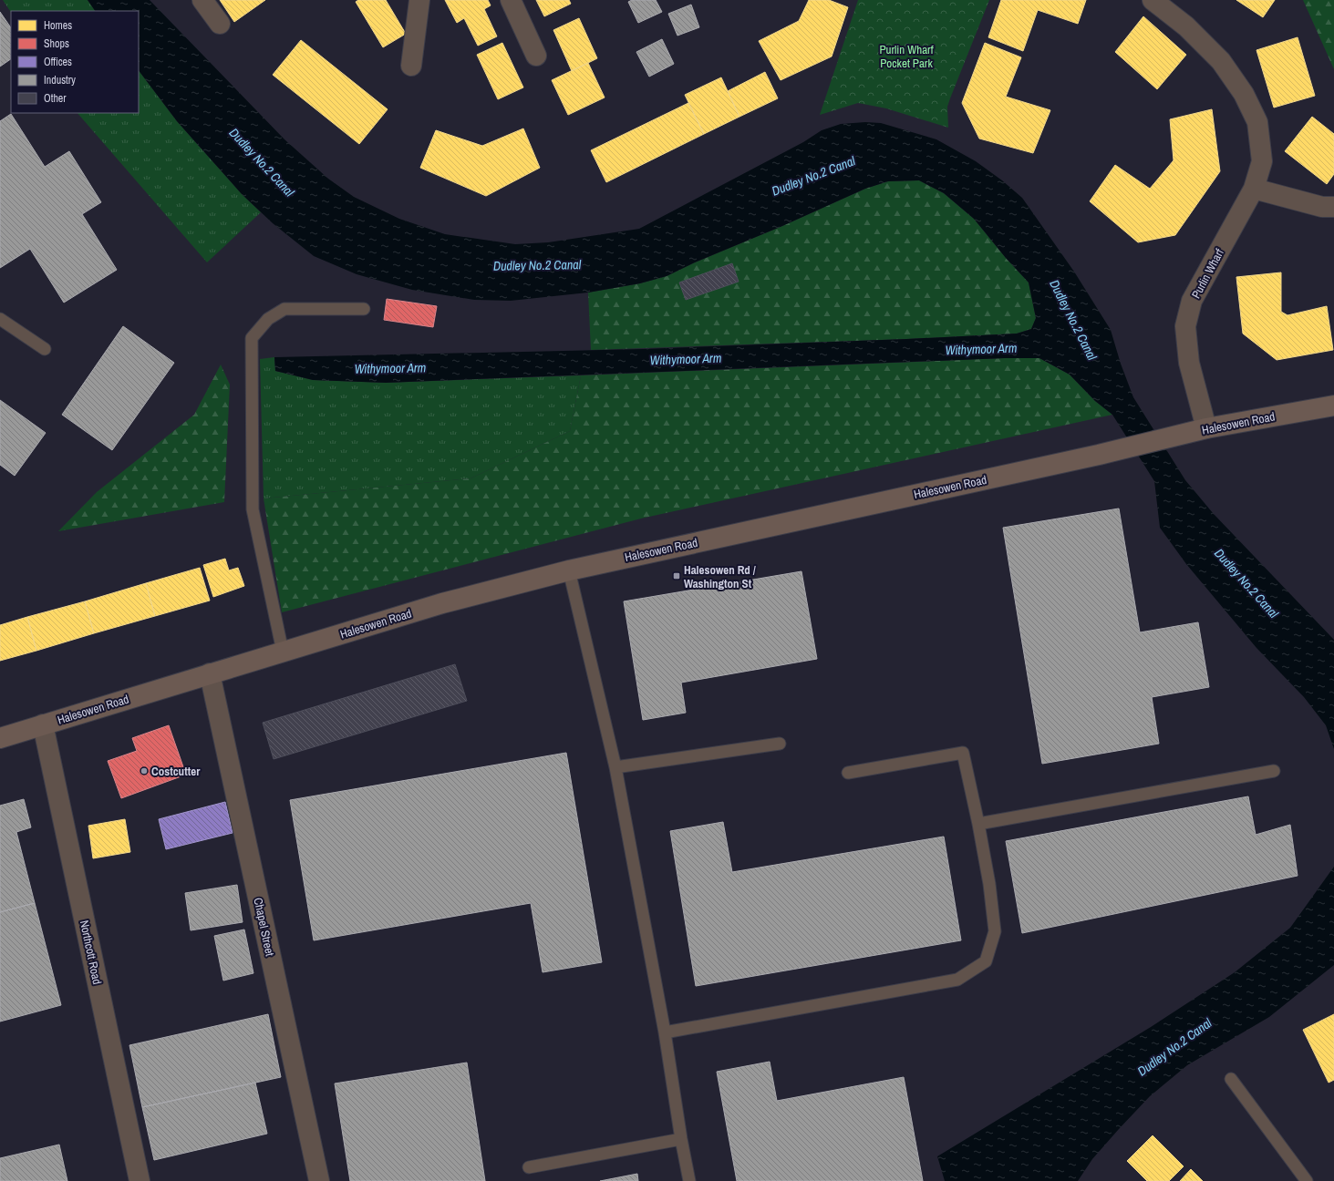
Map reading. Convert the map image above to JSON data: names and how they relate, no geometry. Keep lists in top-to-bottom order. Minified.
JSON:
{"streets":{"main road":["Halesowen Road"],"street":["Purlin Wharf","Chapel Street","Northcott Road"]},"crossings":[["Purlin Wharf","Halesowen Road"],["Halesowen Road","Chapel Street"],["Halesowen Road","Northcott Road"]],"water":["Dudley No.2 Canal","Withymoor Arm"],"parks":["Purlin Wharf Pocket Park"],"places":{"transit":["Halesowen Rd / Washington St"],"other":["Costcutter"]},"legend":["Homes","Shops","Offices","Industry","Other"]}
